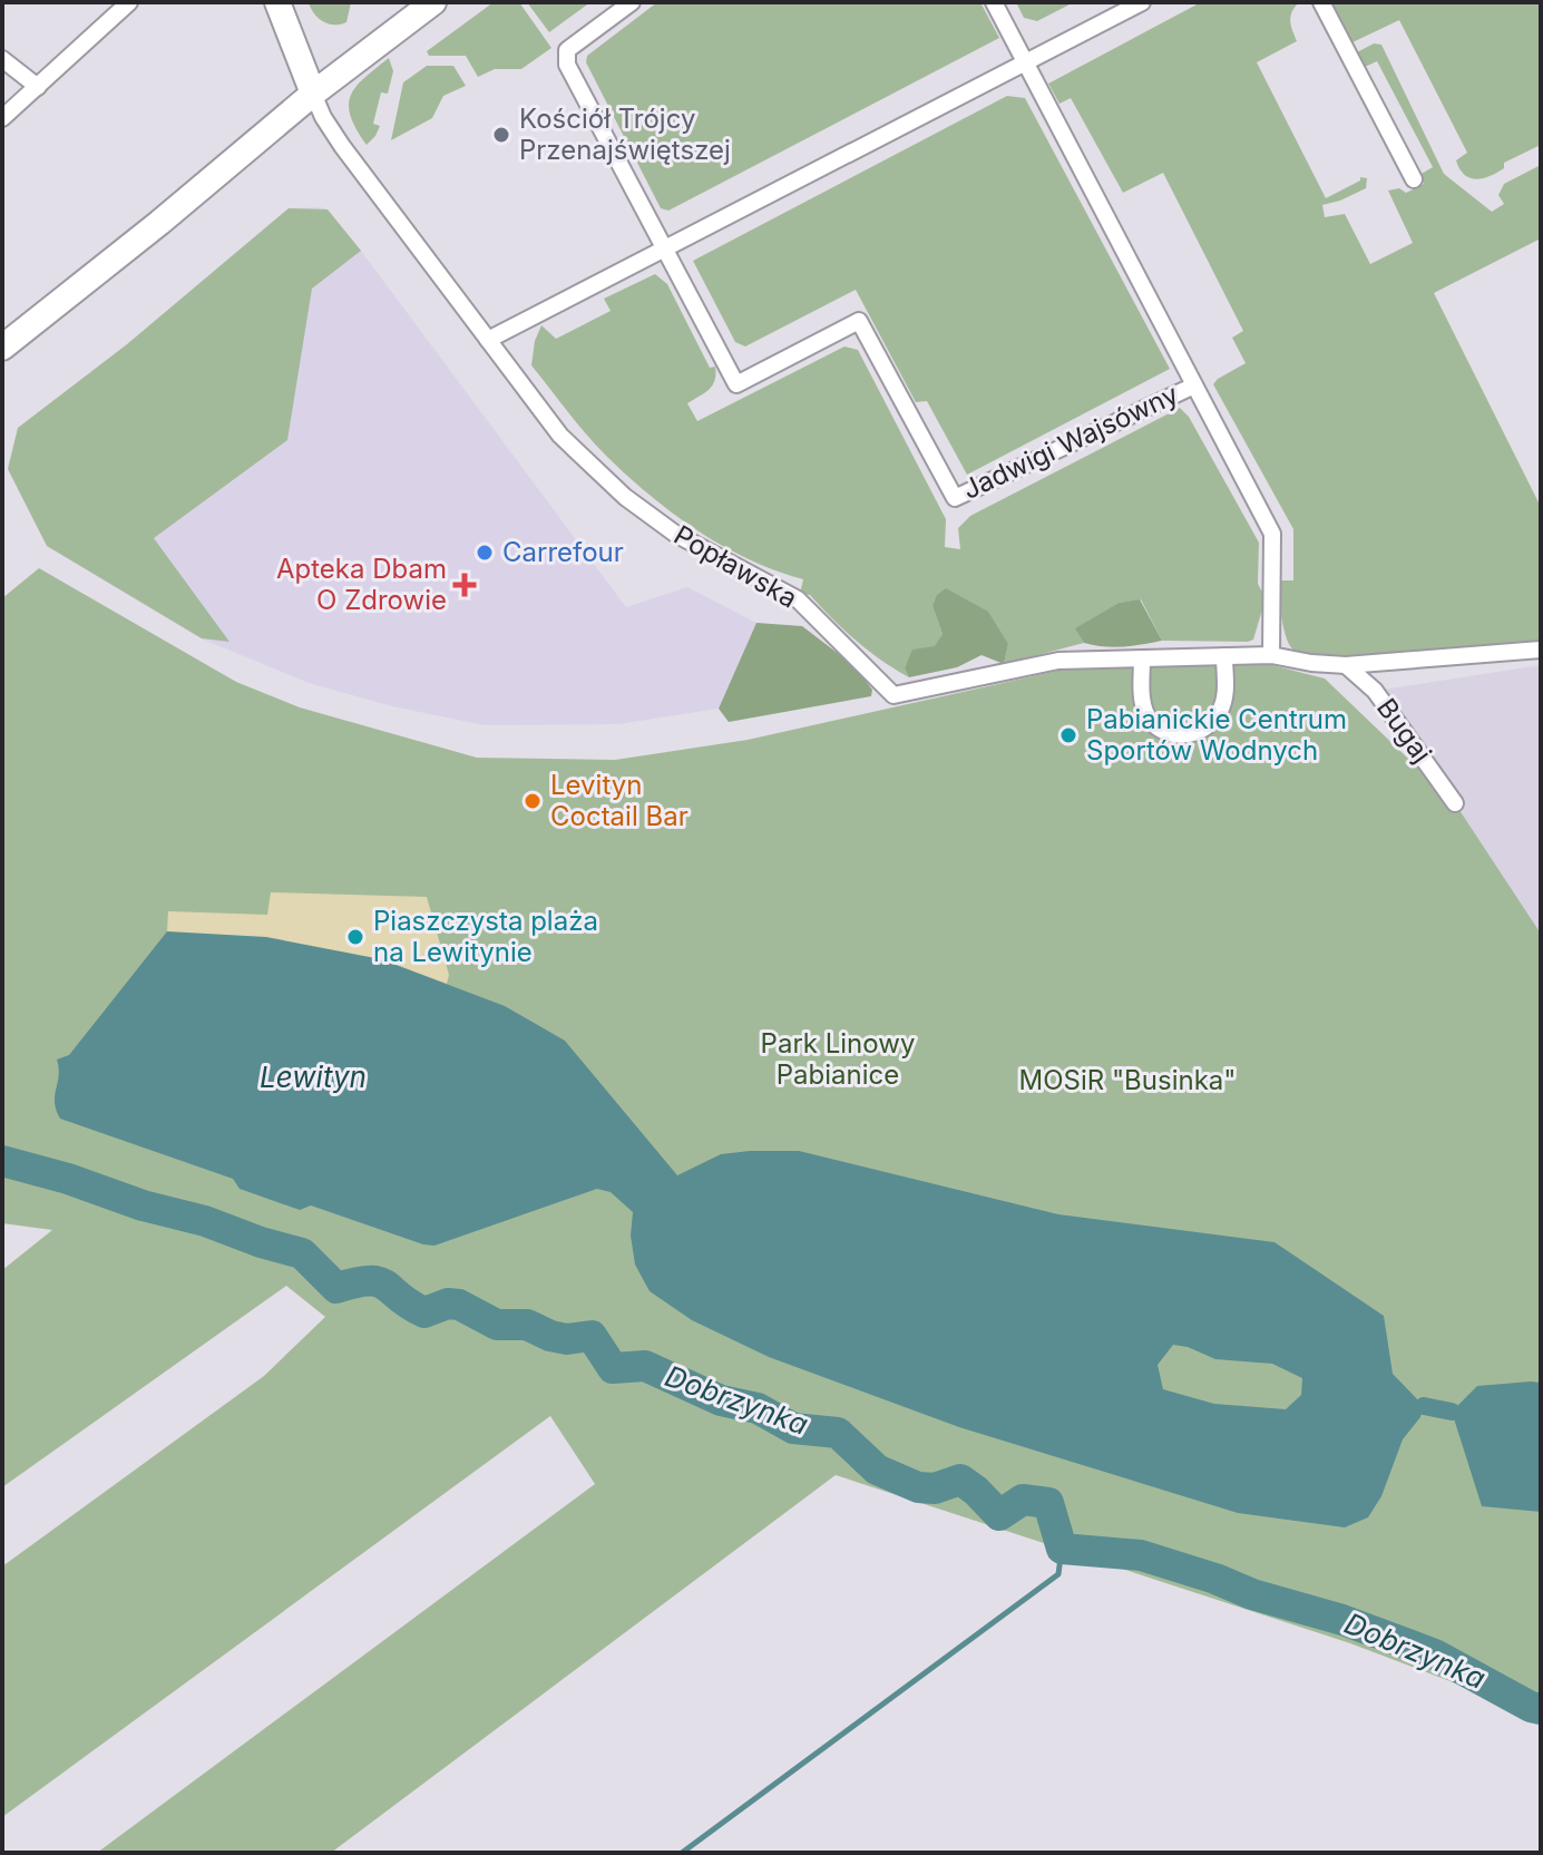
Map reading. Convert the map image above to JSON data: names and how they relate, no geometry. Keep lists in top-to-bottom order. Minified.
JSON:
{"streets":{"street":["Jadwigi Wajsówny","Popławska","Bugaj"]},"crossings":[["Jadwigi Wajsówny","Popławska"],["Popławska","Bugaj"]],"water":["Lewityn","Dobrzynka"],"parks":["Park Linowy Pabianice","MOSiR \"Businka\""],"places":{"other":["Kościół Trójcy Przenajświętszej","Carrefour","Pabianickie Centrum Sportów Wodnych","Levityn Coctail Bar","Piaszczysta plaża na Lewitynie"],"health":["Apteka Dbam O Zdrowie"]}}
